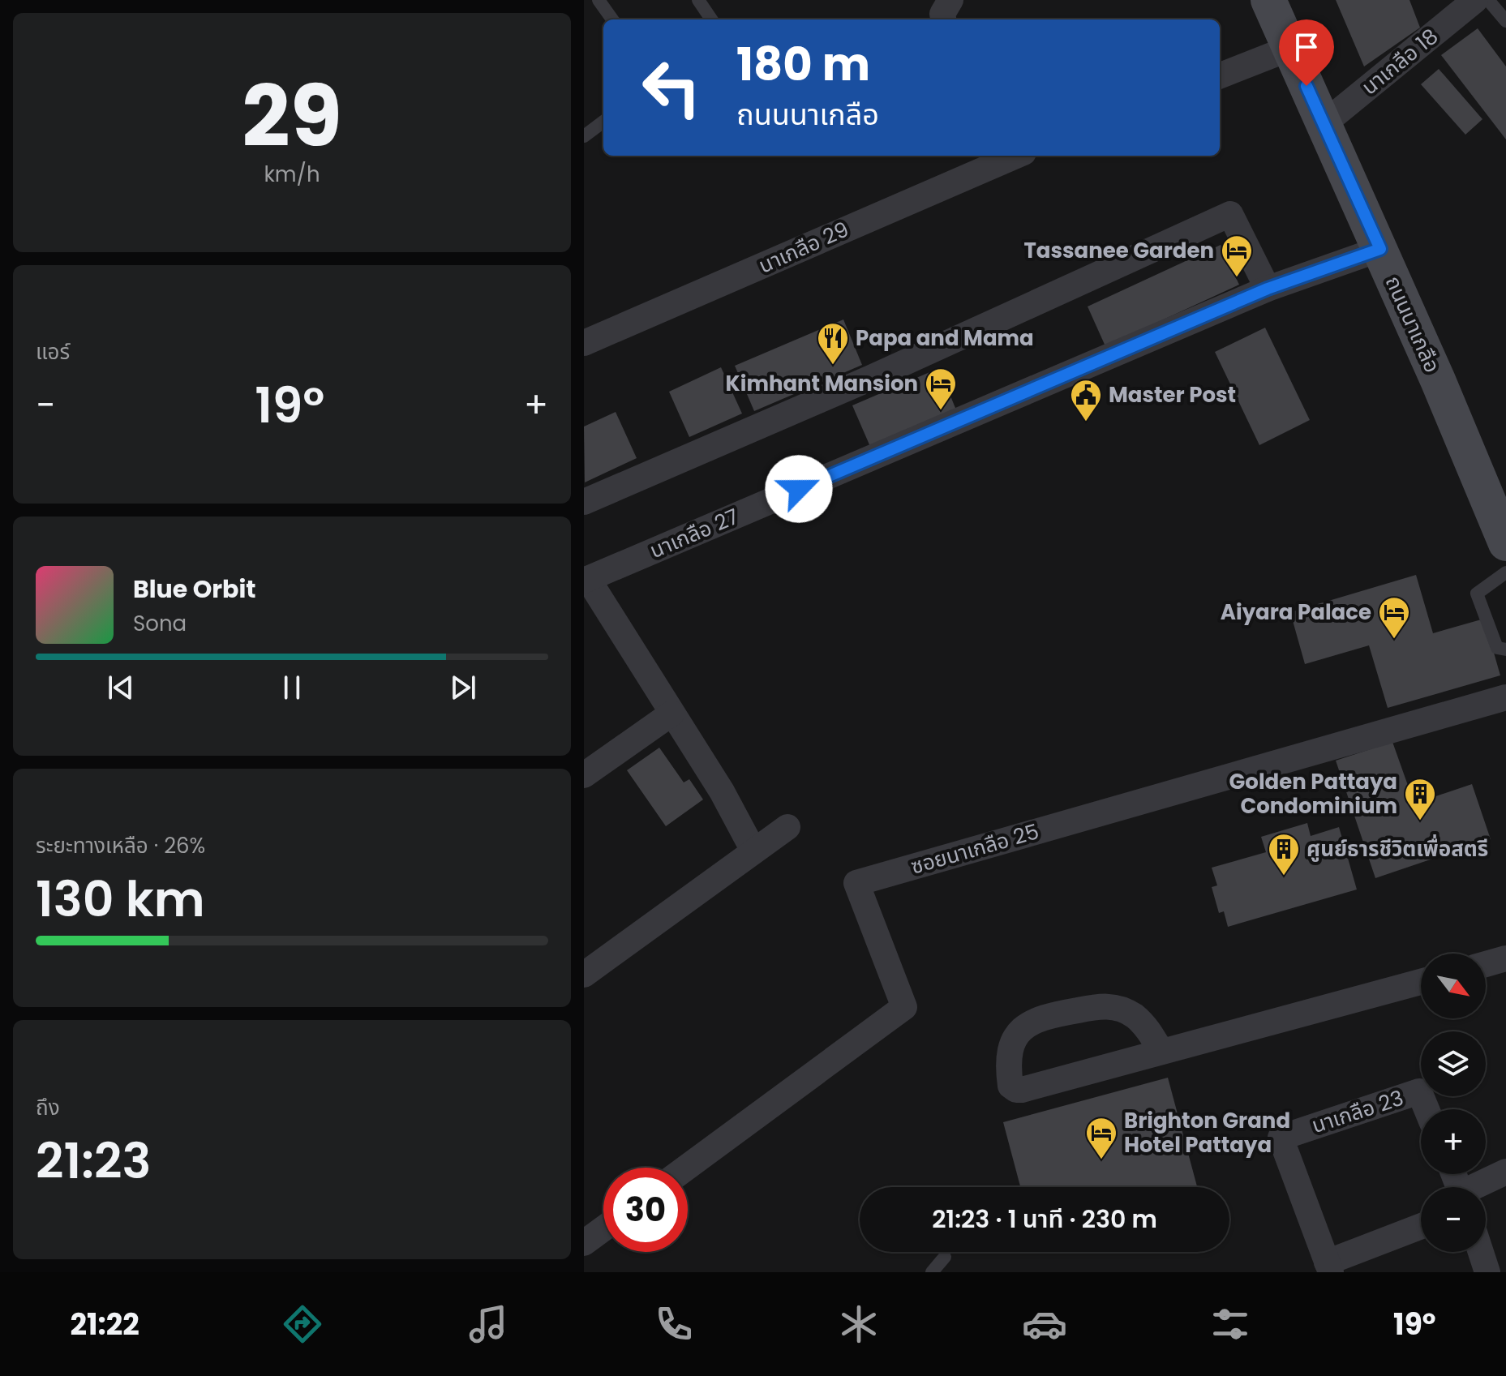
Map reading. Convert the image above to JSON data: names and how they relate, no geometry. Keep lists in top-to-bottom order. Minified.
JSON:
{"streets":{"street":["นาเกลือ 18","นาเกลือ 29","ถนนนาเกลือ","นาเกลือ 27","ซอยนาเกลือ 25","นาเกลือ 23"]},"crossings":[["นาเกลือ 18","ถนนนาเกลือ"],["ถนนนาเกลือ","นาเกลือ 27"]],"places":{"hotel":["Tassanee Garden","Kimhant Mansion","Aiyara Palace","Brighton Grand Hotel Pattaya"],"restaurant":["Papa and Mama"],"public building":["Master Post"],"building":["Golden Pattaya Condominium","ศูนย์ธารชีวิตเพื่อสตรี"]},"north":"bottom right","page":{"tile":[["29","km/h"],"แอร์",["ระยะทางเหลือ · 26%","130 km"],["ถึง","21:23"]],"turn":["180 m","ถนนนาเกลือ"],"heat":["−","19°","+"],"song":["Blue Orbit","Sona"],"map_buttons":["+","−"],"limit":"30","trip":"21:23 · 1 นาที · 230 m","tabs":["21:22","19°"]}}
